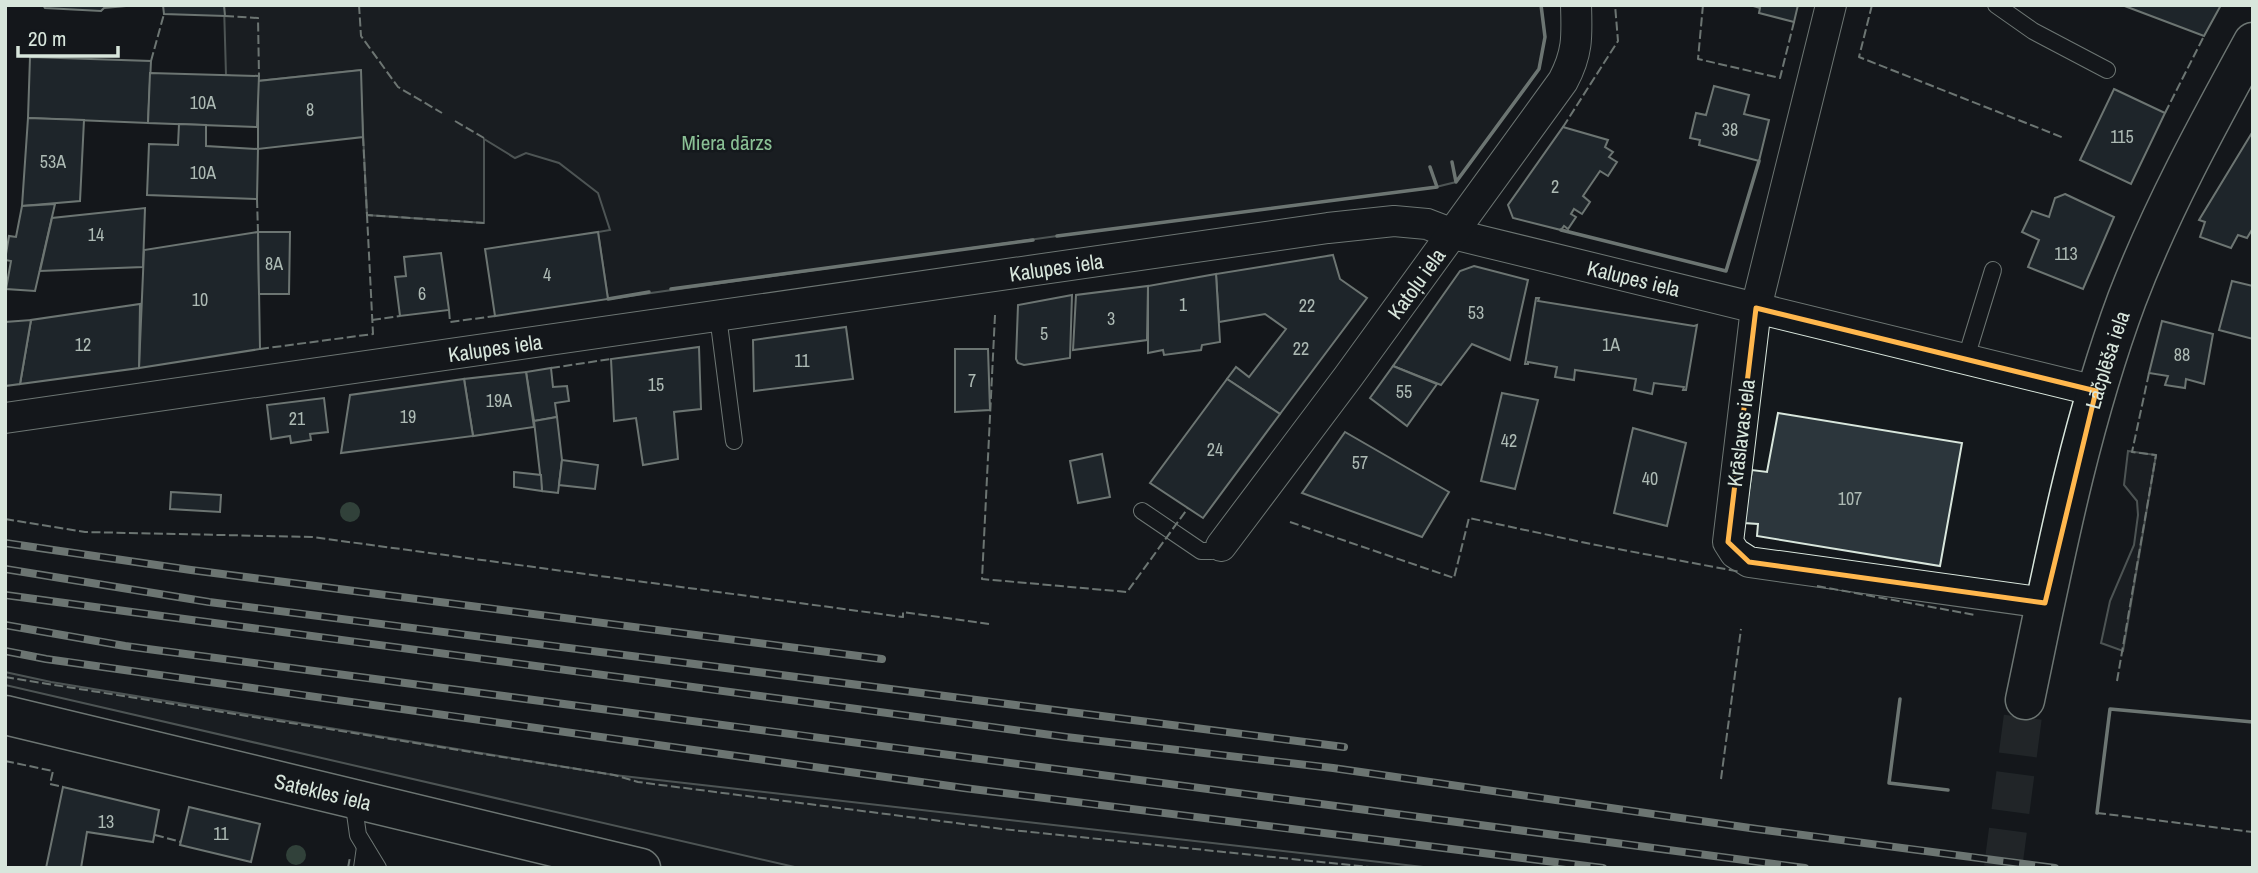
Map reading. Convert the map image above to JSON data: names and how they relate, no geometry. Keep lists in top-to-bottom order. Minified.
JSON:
{"streets":{"main road":["Lāčplēša iela","Satekles iela"],"street":["Kalupes iela","Katoļu iela","Krāslavas iela"]},"crossings":[["Kalupes iela","Katoļu iela"],["Kalupes iela","Lāčplēša iela"],["Kalupes iela","Krāslavas iela"],["Lāčplēša iela","Krāslavas iela"]],"parks":["Miera dārzs"],"house_numbers":["10A","8","38","115","53A","10A","2","14","113","8A","4","6","10","1","22","53","3","5","12","1A","22","88","11","7","15","55","19A","19","21","42","24","57","40","107","13","11"],"scale_bar":"20 m"}
